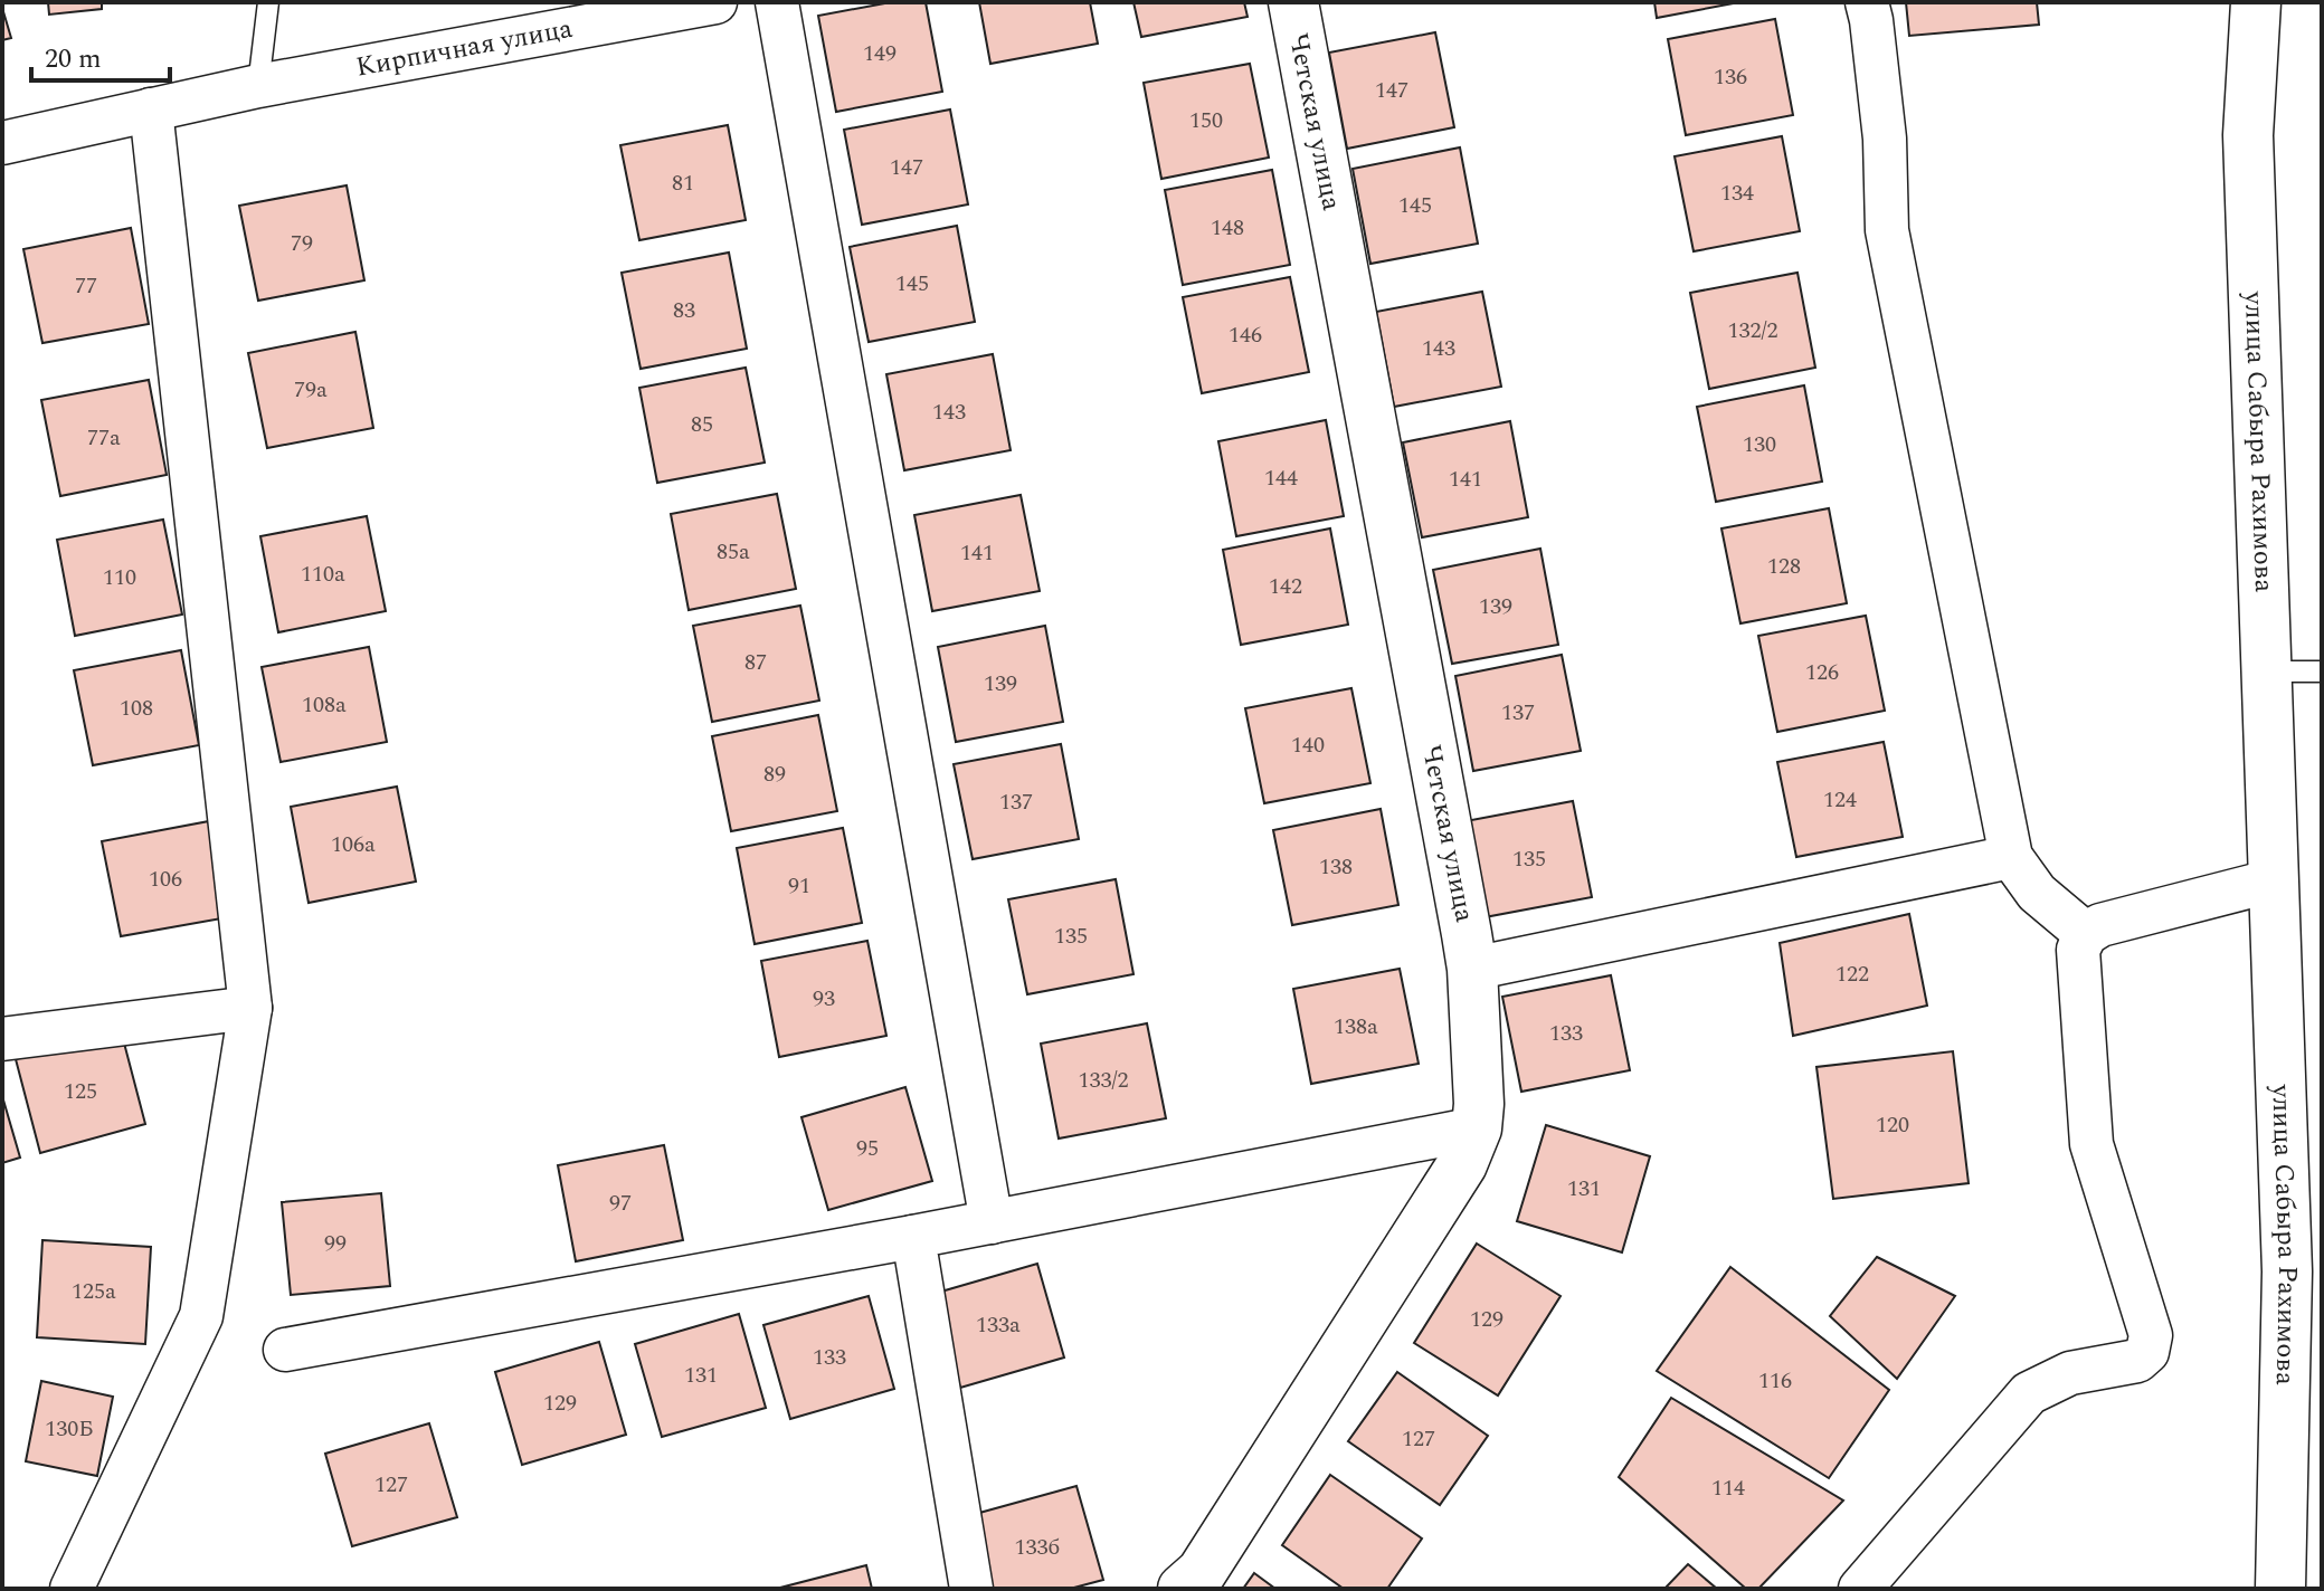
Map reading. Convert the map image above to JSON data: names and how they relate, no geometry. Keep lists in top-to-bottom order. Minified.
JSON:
{"streets":{"street":["Кирпичная улица","Четская улица","улица Сабыра Рахимова"]},"house_numbers":["149","136","147","150","147","81","134","145","148","79","145","77","83","132/2","146","143","79а","143","85","77а","130","144","141","85а","141","128","110а","110","142","139","87","126","139","108а","108","137","140","89","124","137","106а","135","138","106","91","135","122","93","138а","133","133/2","125","120","95","131","97","99","125а","129","133а","133","131","116","129","130Б","127","127","114","133б"],"scale_bar":"20 m"}
